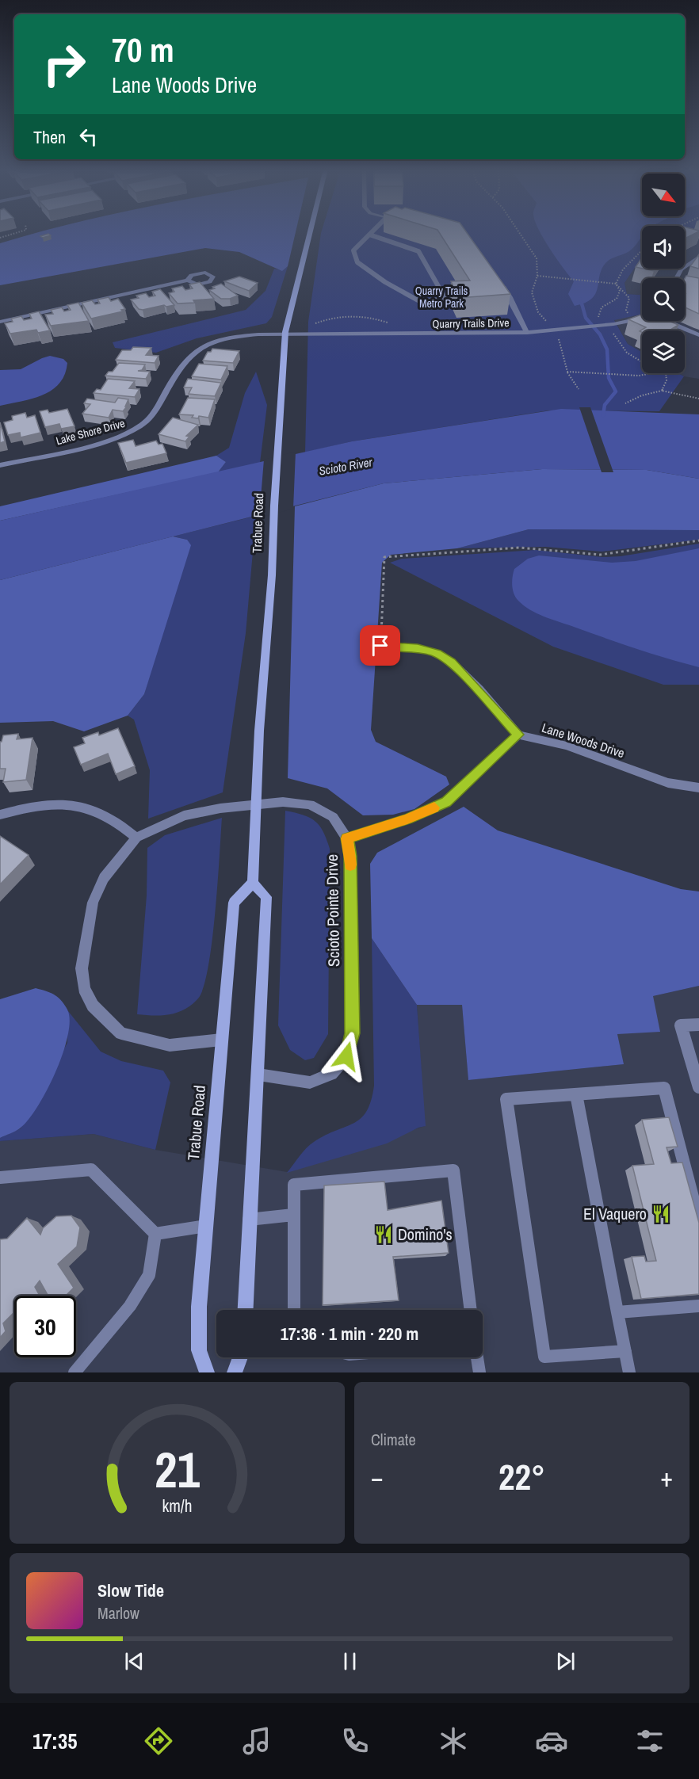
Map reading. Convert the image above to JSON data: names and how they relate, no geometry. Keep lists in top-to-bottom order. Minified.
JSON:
{"streets":{"main road":["Trabue Road"],"street":["Quarry Trails Drive","Lake Shore Drive","Lane Woods Drive","Scioto Pointe Drive"]},"crossings":[["Quarry Trails Drive","Lake Shore Drive"],["Quarry Trails Drive","Trabue Road"],["Lake Shore Drive","Trabue Road"],["Trabue Road","Scioto Pointe Drive"]],"water":["Scioto River"],"parks":["Quarry Trails Metro Park"],"places":{"restaurant":["El Vaquero","Domino's"]},"north":"bottom right","page":{"turn":["70 m","Lane Woods Drive"],"then":"Then","limit":"30","trip":"17:36 · 1 min · 220 m","tile":"Climate","heat":["−","22°","+"],"song":["Slow Tide","Marlow"],"tabs":"17:35","gauge":["21","km/h"]}}
